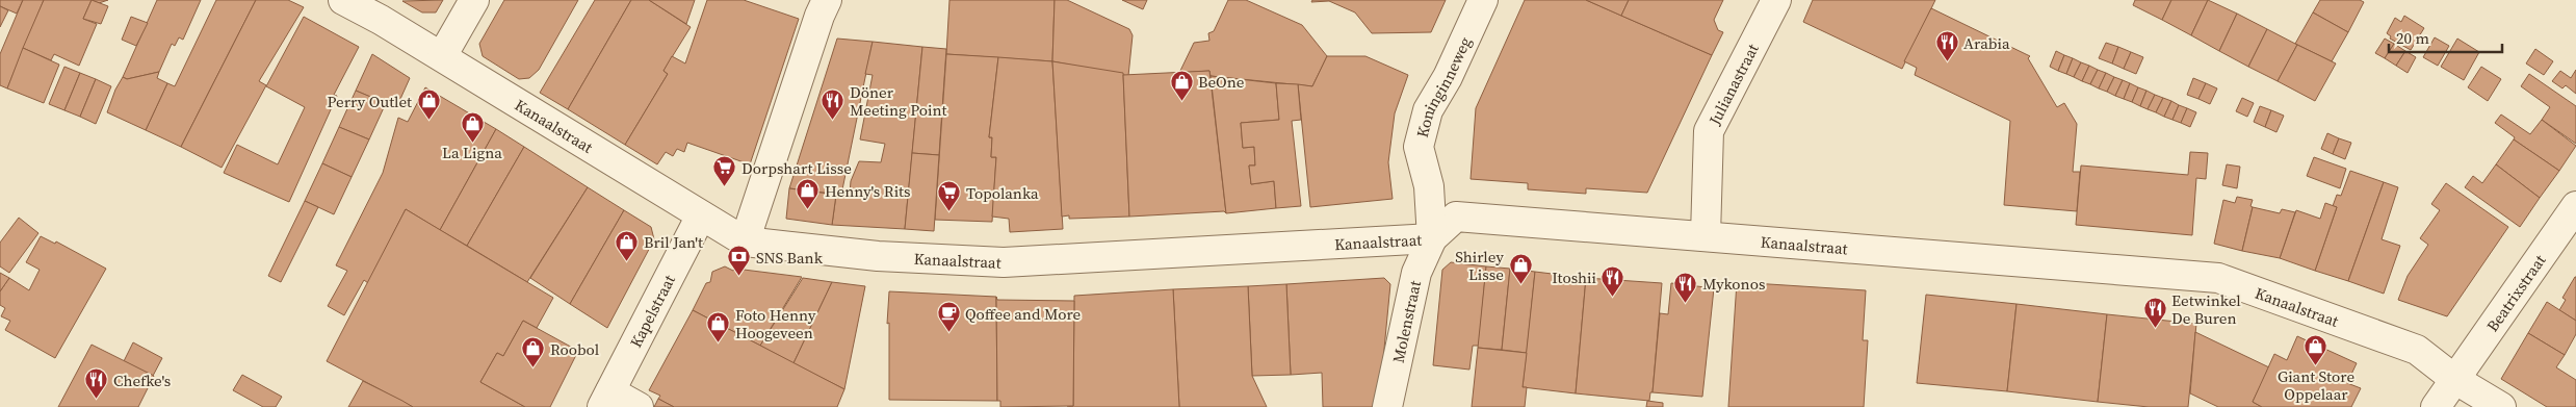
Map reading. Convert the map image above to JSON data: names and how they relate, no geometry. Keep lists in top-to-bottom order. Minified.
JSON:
{"streets":{"street":["Julianastraat","Koninginneweg","Kanaalstraat","Beatrixstraat","Kapelstraat","Molenstraat"]},"crossings":[["Julianastraat","Kanaalstraat"],["Koninginneweg","Kanaalstraat"],["Koninginneweg","Molenstraat"],["Kanaalstraat","Beatrixstraat"],["Kanaalstraat","Kapelstraat"],["Kanaalstraat","Molenstraat"]],"places":{"restaurant":["Arabia","Döner Meeting Point","Itoshii","Mykonos","Eetwinkel De Buren","Chefke's"],"shop":["BeOne","Perry Outlet","La Ligna","Henny's Rits","Bril Jan't","Shirley Lisse","Foto Henny Hoogeveen","Giant Store Oppelaar","Roobol"],"supermarket":["Dorpshart Lisse","Topolanka"],"bank":["SNS Bank"],"cafe":["Qoffee and More"]},"scale_bar":"20 m"}
